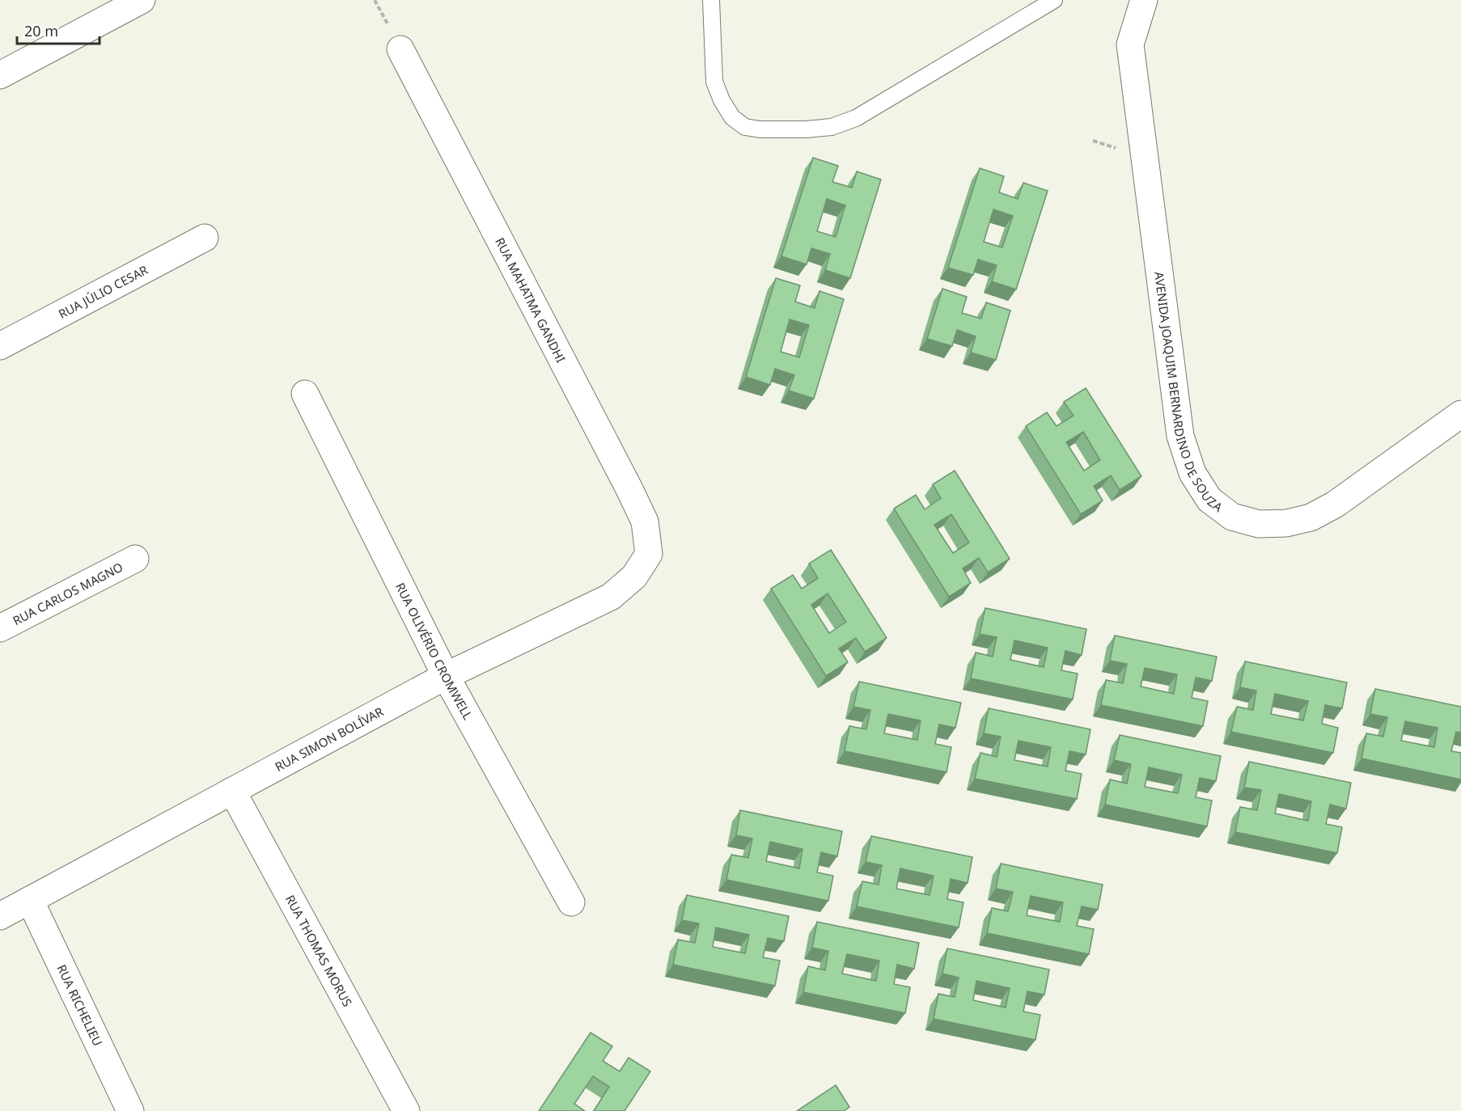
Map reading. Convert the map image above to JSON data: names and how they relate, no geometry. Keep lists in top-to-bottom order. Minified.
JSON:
{"streets":{"street":["RUA JÚLIO CESAR","RUA MAHATMA GANDHI","AVENIDA JOAQUIM BERNARDINO DE SOUZA","RUA CARLOS MAGNO","RUA OLIVÉRIO CROMWELL","RUA SIMON BOLÍVAR","RUA THOMAS MORUS","RUA RICHELIEU"]},"crossings":[["RUA MAHATMA GANDHI","RUA SIMON BOLÍVAR"],["RUA OLIVÉRIO CROMWELL","RUA SIMON BOLÍVAR"],["RUA SIMON BOLÍVAR","RUA THOMAS MORUS"],["RUA SIMON BOLÍVAR","RUA RICHELIEU"]],"scale_bar":"20 m"}
